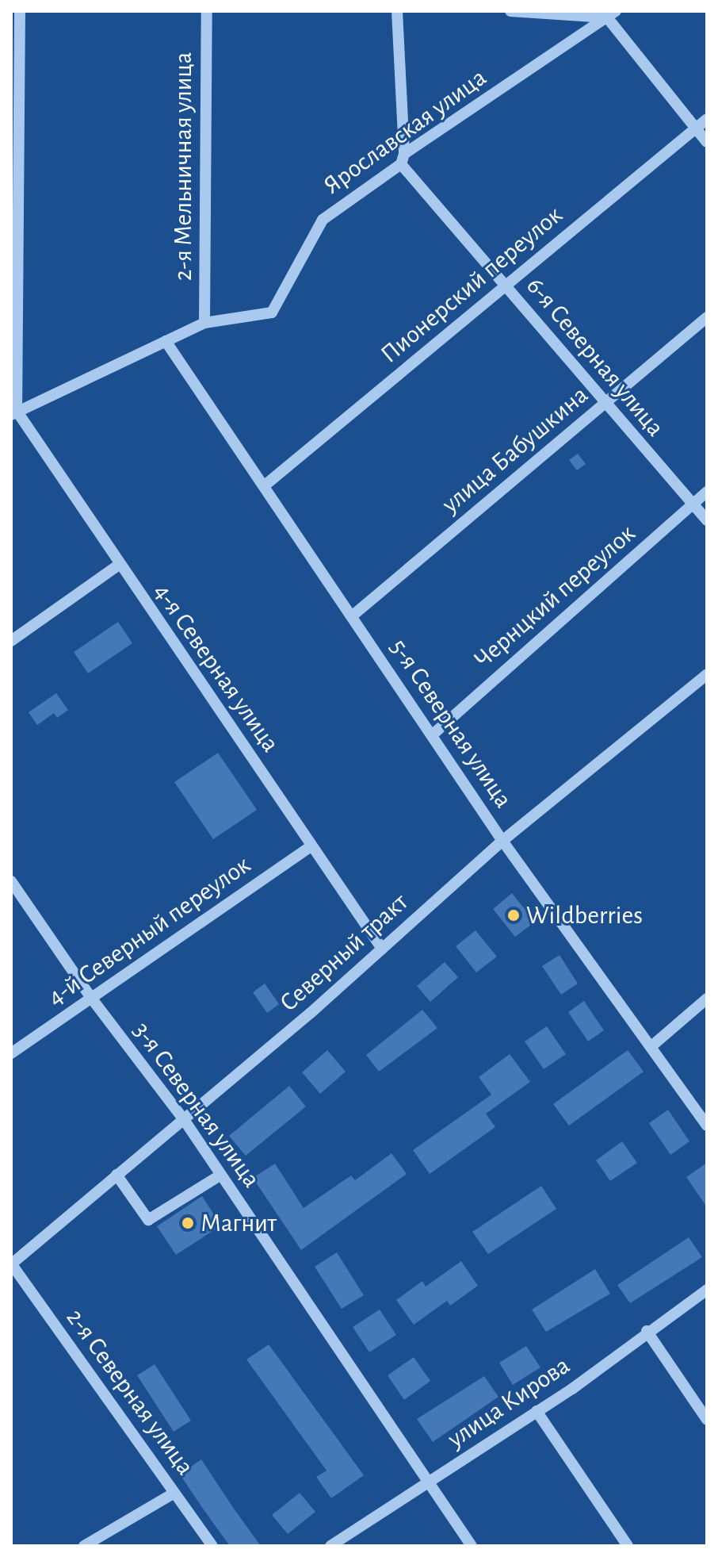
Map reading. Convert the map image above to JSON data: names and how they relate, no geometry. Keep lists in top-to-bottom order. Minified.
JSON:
{"streets":{"street":["Ярославская улица","2-я Мельничная улица","Пионерский переулок","6-я Северная улица","улица Бабушкина","Чернцкий переулок","4-я Северная улица","5-я Северная улица","4-й Северный переулок","Северный тракт","3-я Северная улица","2-я Северная улица","улица Кирова"]},"crossings":[["Ярославская улица","2-я Мельничная улица"],["Ярославская улица","6-я Северная улица"],["Ярославская улица","4-я Северная улица"],["Ярославская улица","5-я Северная улица"],["Пионерский переулок","6-я Северная улица"],["Пионерский переулок","5-я Северная улица"],["6-я Северная улица","улица Бабушкина"],["6-я Северная улица","Чернцкий переулок"],["улица Бабушкина","5-я Северная улица"],["Чернцкий переулок","5-я Северная улица"],["4-я Северная улица","4-й Северный переулок"],["4-я Северная улица","Северный тракт"],["5-я Северная улица","Северный тракт"],["4-й Северный переулок","3-я Северная улица"],["Северный тракт","3-я Северная улица"],["Северный тракт","2-я Северная улица"],["3-я Северная улица","улица Кирова"]],"places":["Wildberries","Магнит"]}
